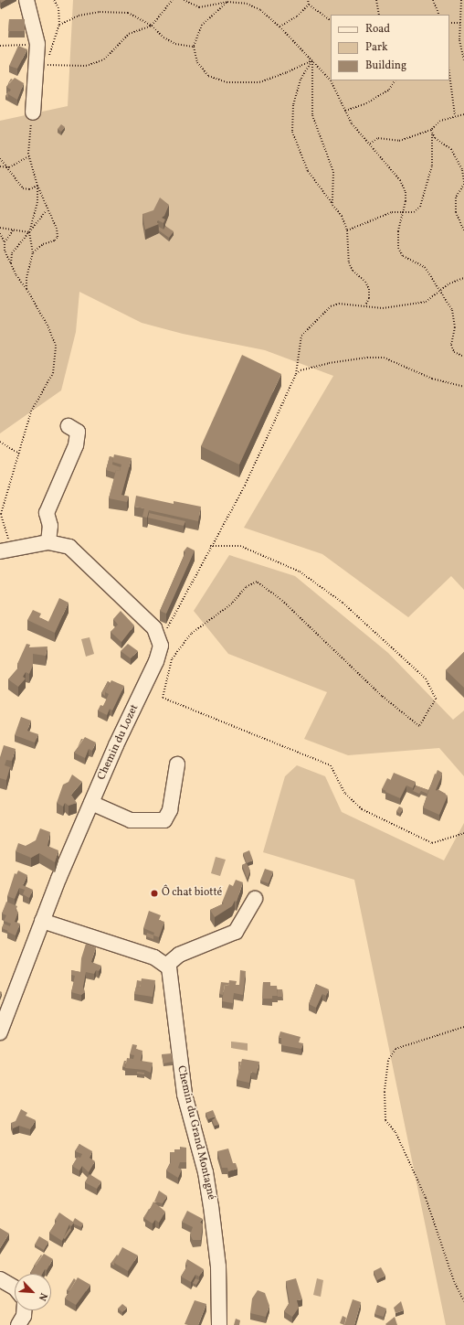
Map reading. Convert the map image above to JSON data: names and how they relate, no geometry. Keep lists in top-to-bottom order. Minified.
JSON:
{"streets":{"street":["Chemin du Lozet","Chemin du Grand Montagné"]},"places":["Ô chat biotté"],"legend":["Road","Park","Building"],"north":"bottom right"}
